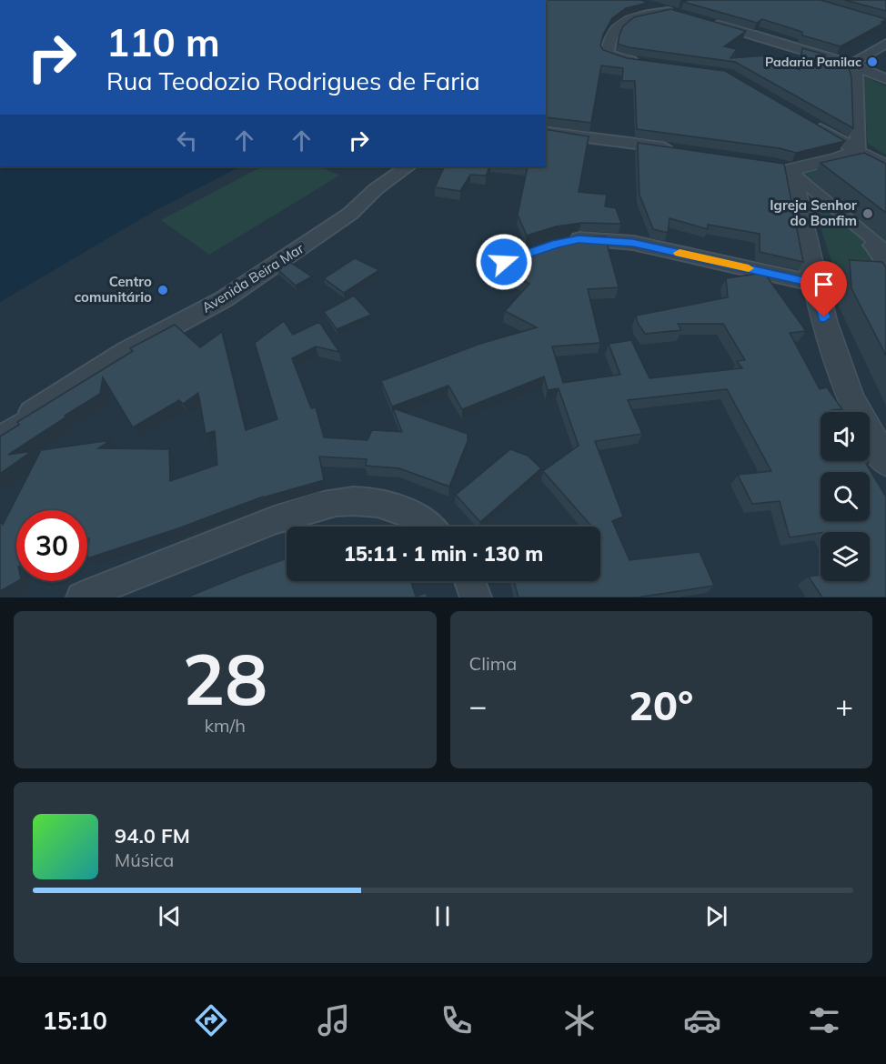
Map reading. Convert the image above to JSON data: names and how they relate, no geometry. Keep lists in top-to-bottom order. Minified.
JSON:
{"streets":{"street":["Avenida Beira Mar"]},"places":["Padaria Panilac","Igreja Senhor do Bonfim","Centro comunitário"],"page":{"turn":["110 m","Rua Teodozio Rodrigues de Faria"],"limit":"30","trip":"15:11 · 1 min · 130 m","tile":[["28","km/h"],"Clima"],"heat":["−","20°","+"],"song":["94.0 FM","Música"],"tabs":"15:10"}}
